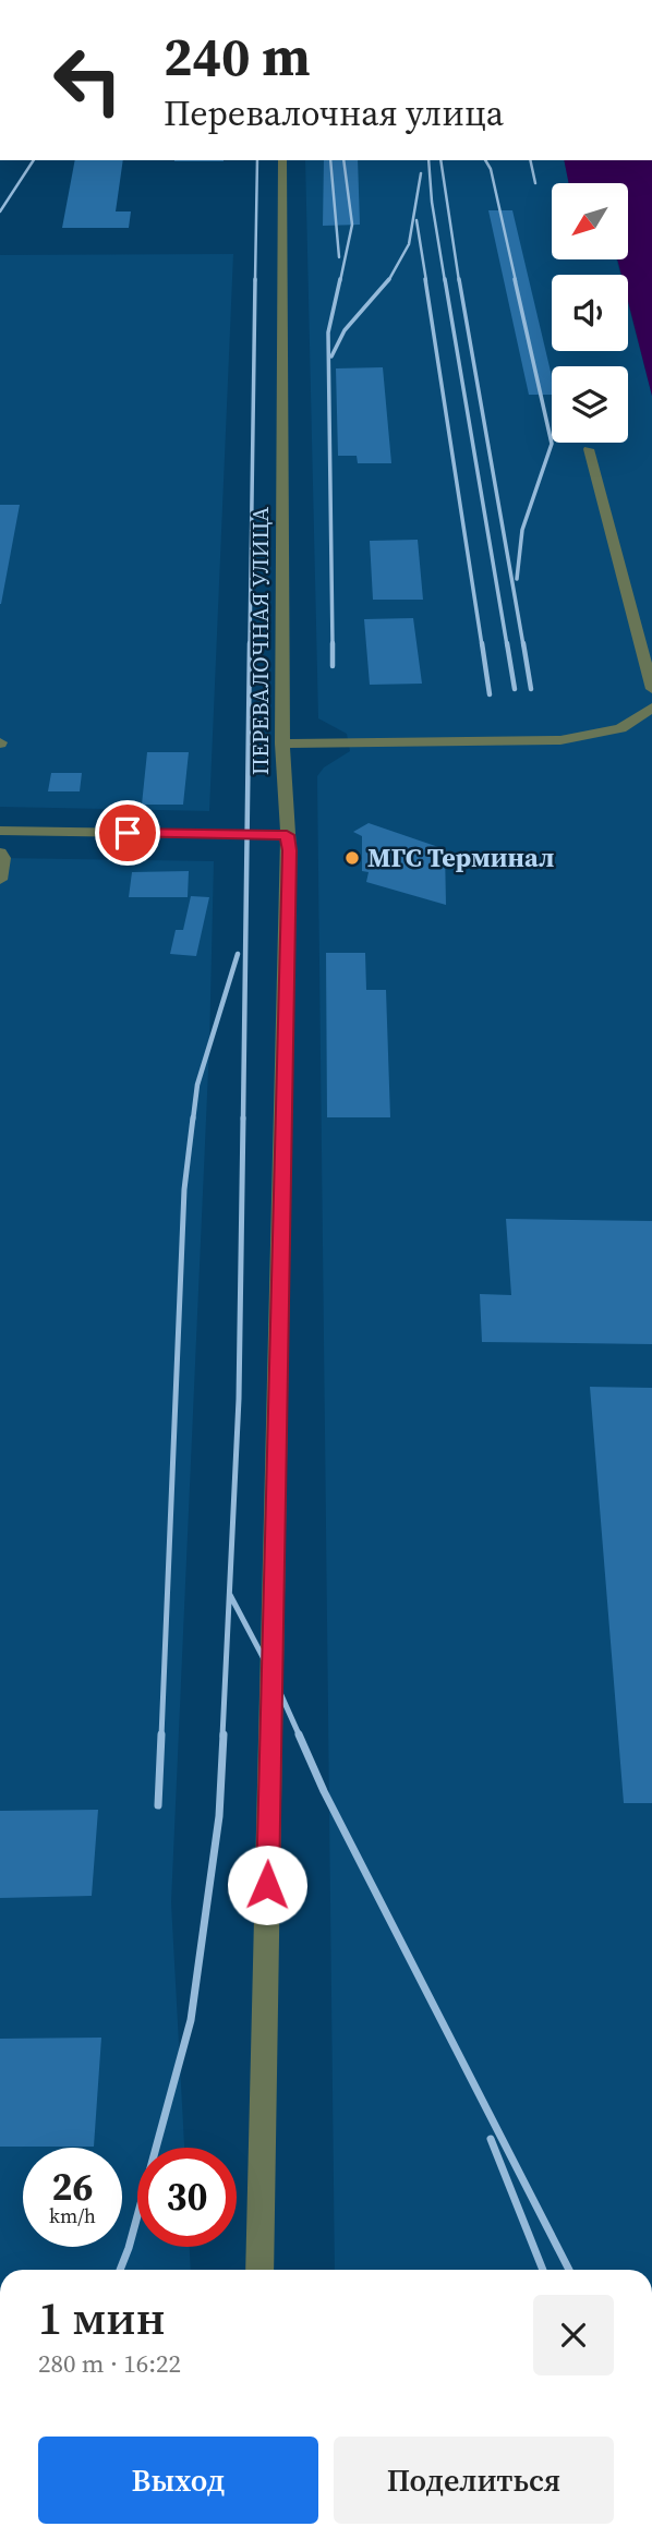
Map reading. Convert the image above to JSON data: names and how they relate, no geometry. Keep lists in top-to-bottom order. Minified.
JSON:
{"streets":{"street":["ПЕРЕВАЛОЧНАЯ УЛИЦА"]},"places":["МГС Терминал"],"north":"bottom left","page":{"turn":["240 m","Перевалочная улица"],"speed":"26 km/h","limit":"30","heading":["1 мин","280 m · 16:22"],"buttons":["Выход","Поделиться"]}}
